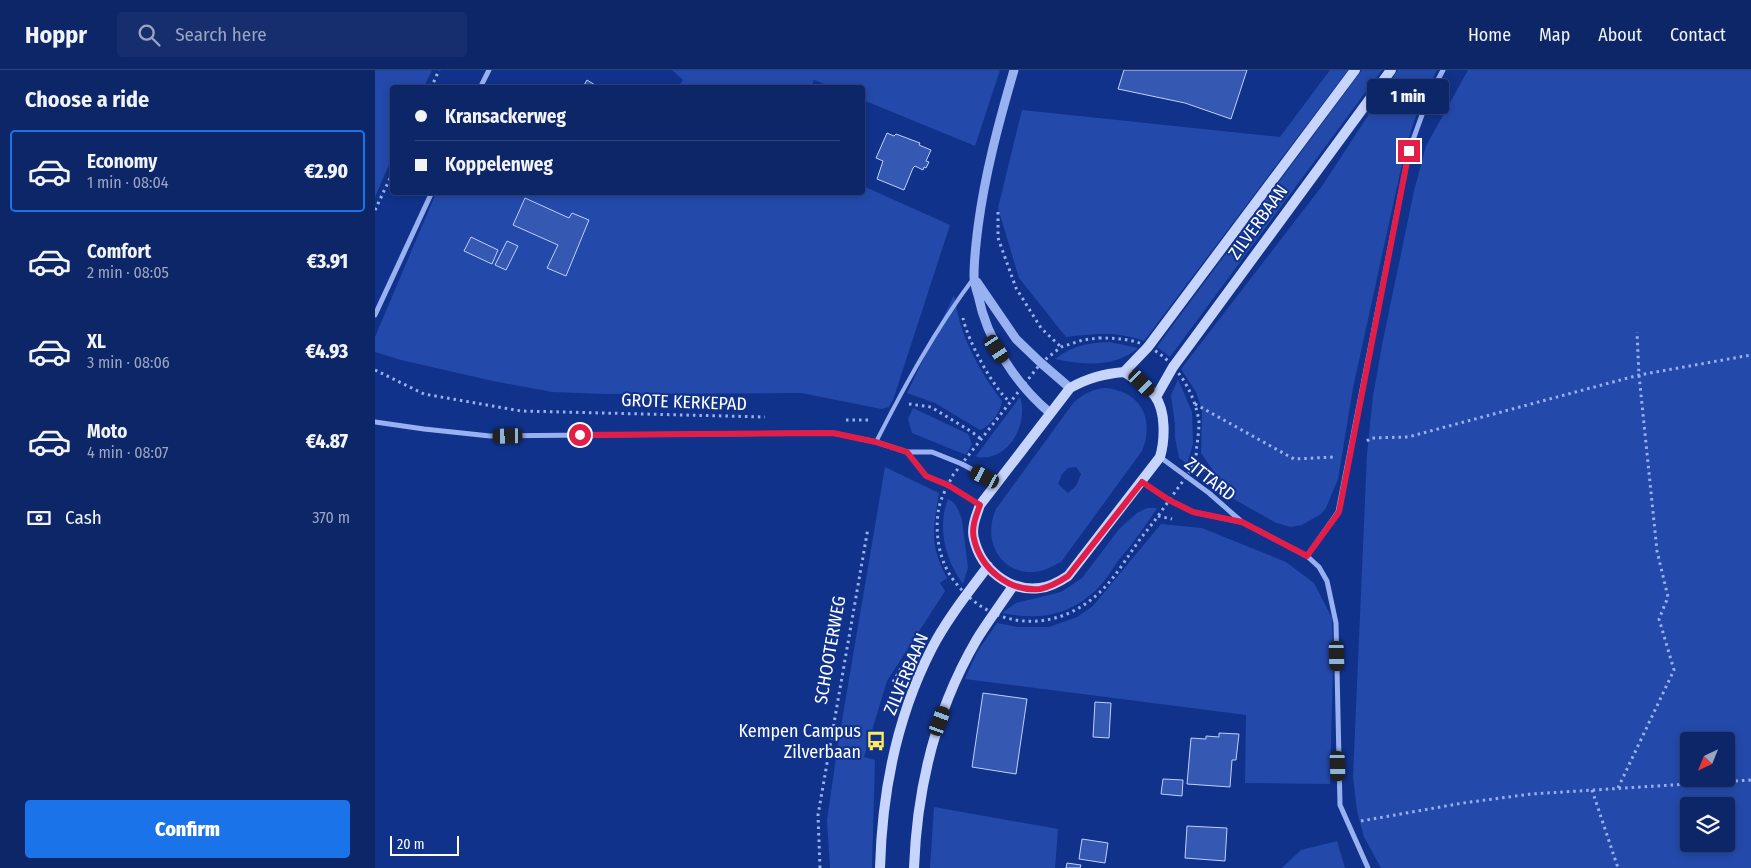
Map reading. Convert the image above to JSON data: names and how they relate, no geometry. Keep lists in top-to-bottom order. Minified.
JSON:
{"streets":{"main road":["ZILVERBAAN"],"street":["ZITTARD"],"path":["GROTE KERKEPAD","SCHOOTERWEG"]},"places":{"bus stop":["Kempen Campus Zilverbaan"]},"scale_bar":"20 m","north":"bottom left","page":{"header":"Hoppr","search":"Search here","nav":["Home","Map","About","Contact"],"heading":"Choose a ride","bubble":"1 min","banner":["Kransackerweg","Koppelenweg"],"list":[{"name":"Economy","note":"1 min · 08:04","value":"€2.90"},{"name":"Comfort","note":"2 min · 08:05","value":"€3.91"},{"name":"XL","note":"3 min · 08:06","value":"€4.93"},{"name":"Moto","note":"4 min · 08:07","value":"€4.87"}],"pay":["Cash","370 m"],"buttons":"Confirm","scale":"20 m"}}
